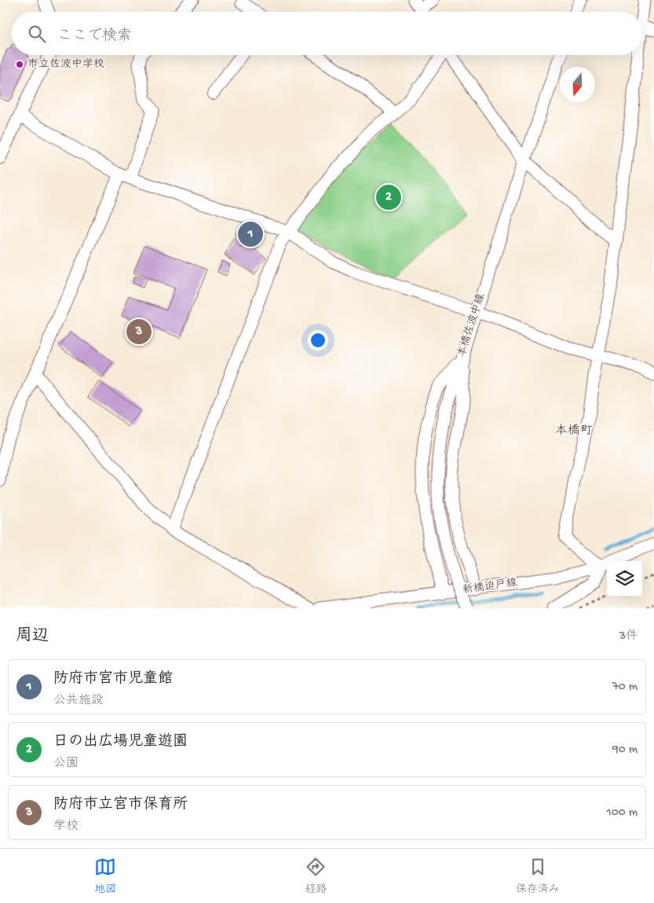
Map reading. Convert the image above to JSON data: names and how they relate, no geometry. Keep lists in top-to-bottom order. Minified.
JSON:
{"streets":{"street":["本橋佐波中線","新橋迫戸線"]},"districts":["本橋町"],"places":["市立佐波中学校"],"north":"bottom","page":{"search":"ここで検索","pins":["2","1","3"],"heading":["周辺","3件"],"list":[{"mark":"1","name":"防府市宮市児童館","note":"公共施設","value":"70 m"},{"mark":"2","name":"日の出広場児童遊園","note":"公園","value":"90 m"},{"mark":"3","name":"防府市立宮市保育所","note":"学校","value":"100 m"}],"nav":["地図","経路","保存済み"]}}
